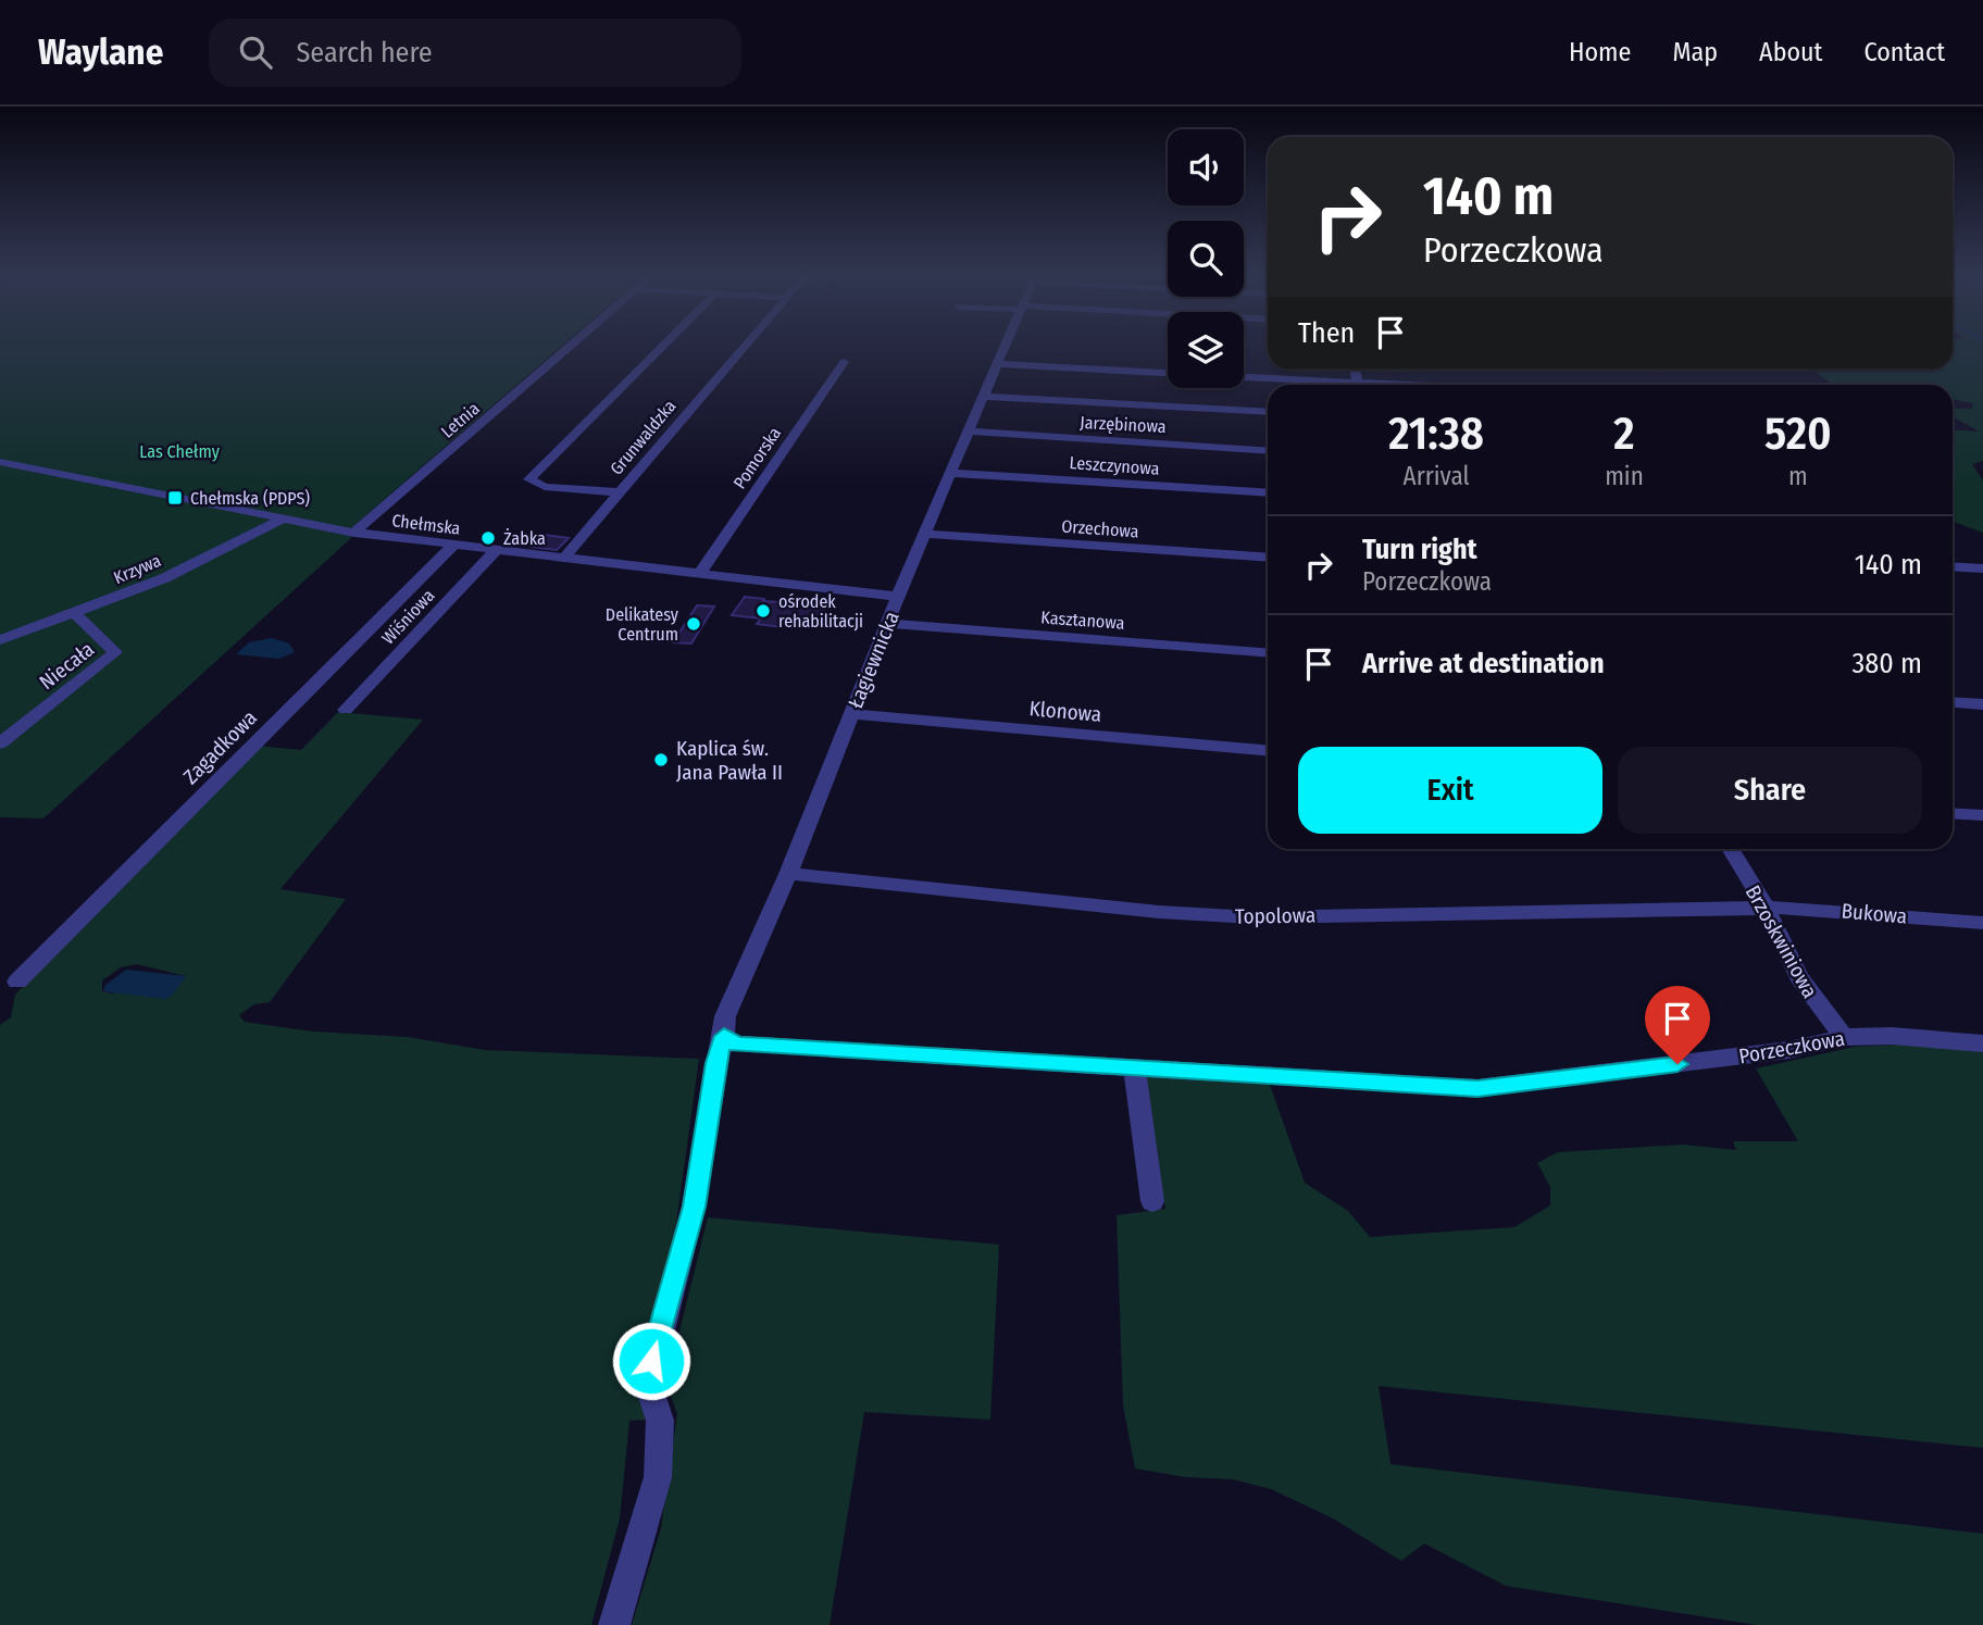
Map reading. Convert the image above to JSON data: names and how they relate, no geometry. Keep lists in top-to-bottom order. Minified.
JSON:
{"streets":{"street":["Letnia","Jarzębinowa","Grunwaldzka","Pomorska","Leszczynowa","Chełmska","Orzechowa","Krzywa","Wiśniowa","Kasztanowa","Łagiewnicka","Niecała","Klonowa","Zagadkowa","Bukowa","Topolowa","Brzoskwiniowa","Porzeczkowa"]},"crossings":[["Letnia","Chełmska"],["Jarzębinowa","Łagiewnicka"],["Grunwaldzka","Chełmska"],["Pomorska","Chełmska"],["Leszczynowa","Łagiewnicka"],["Chełmska","Krzywa"],["Chełmska","Wiśniowa"],["Chełmska","Łagiewnicka"],["Chełmska","Zagadkowa"],["Orzechowa","Łagiewnicka"],["Krzywa","Niecała"],["Kasztanowa","Łagiewnicka"],["Łagiewnicka","Klonowa"],["Łagiewnicka","Topolowa"],["Łagiewnicka","Porzeczkowa"],["Bukowa","Topolowa"],["Bukowa","Brzoskwiniowa"],["Topolowa","Brzoskwiniowa"],["Brzoskwiniowa","Porzeczkowa"]],"parks":["Las Chełmy"],"places":{"transit":["Chełmska (PDPS)"],"other":["Żabka","ośrodek rehabilitacji","Delikatesy Centrum","Kaplica św. Jana Pawła II"]},"page":{"header":"Waylane","search":"Search here","nav":["Home","Map","About","Contact"],"turn":["140 m","Porzeczkowa"],"then":"Then","eta":["21:38","Arrival","2","min","520","m"],"list":[{"name":"Turn right","note":"Porzeczkowa","value":"140 m"},{"name":"Arrive at destination","value":"380 m"}],"buttons":["Exit","Share"]}}
